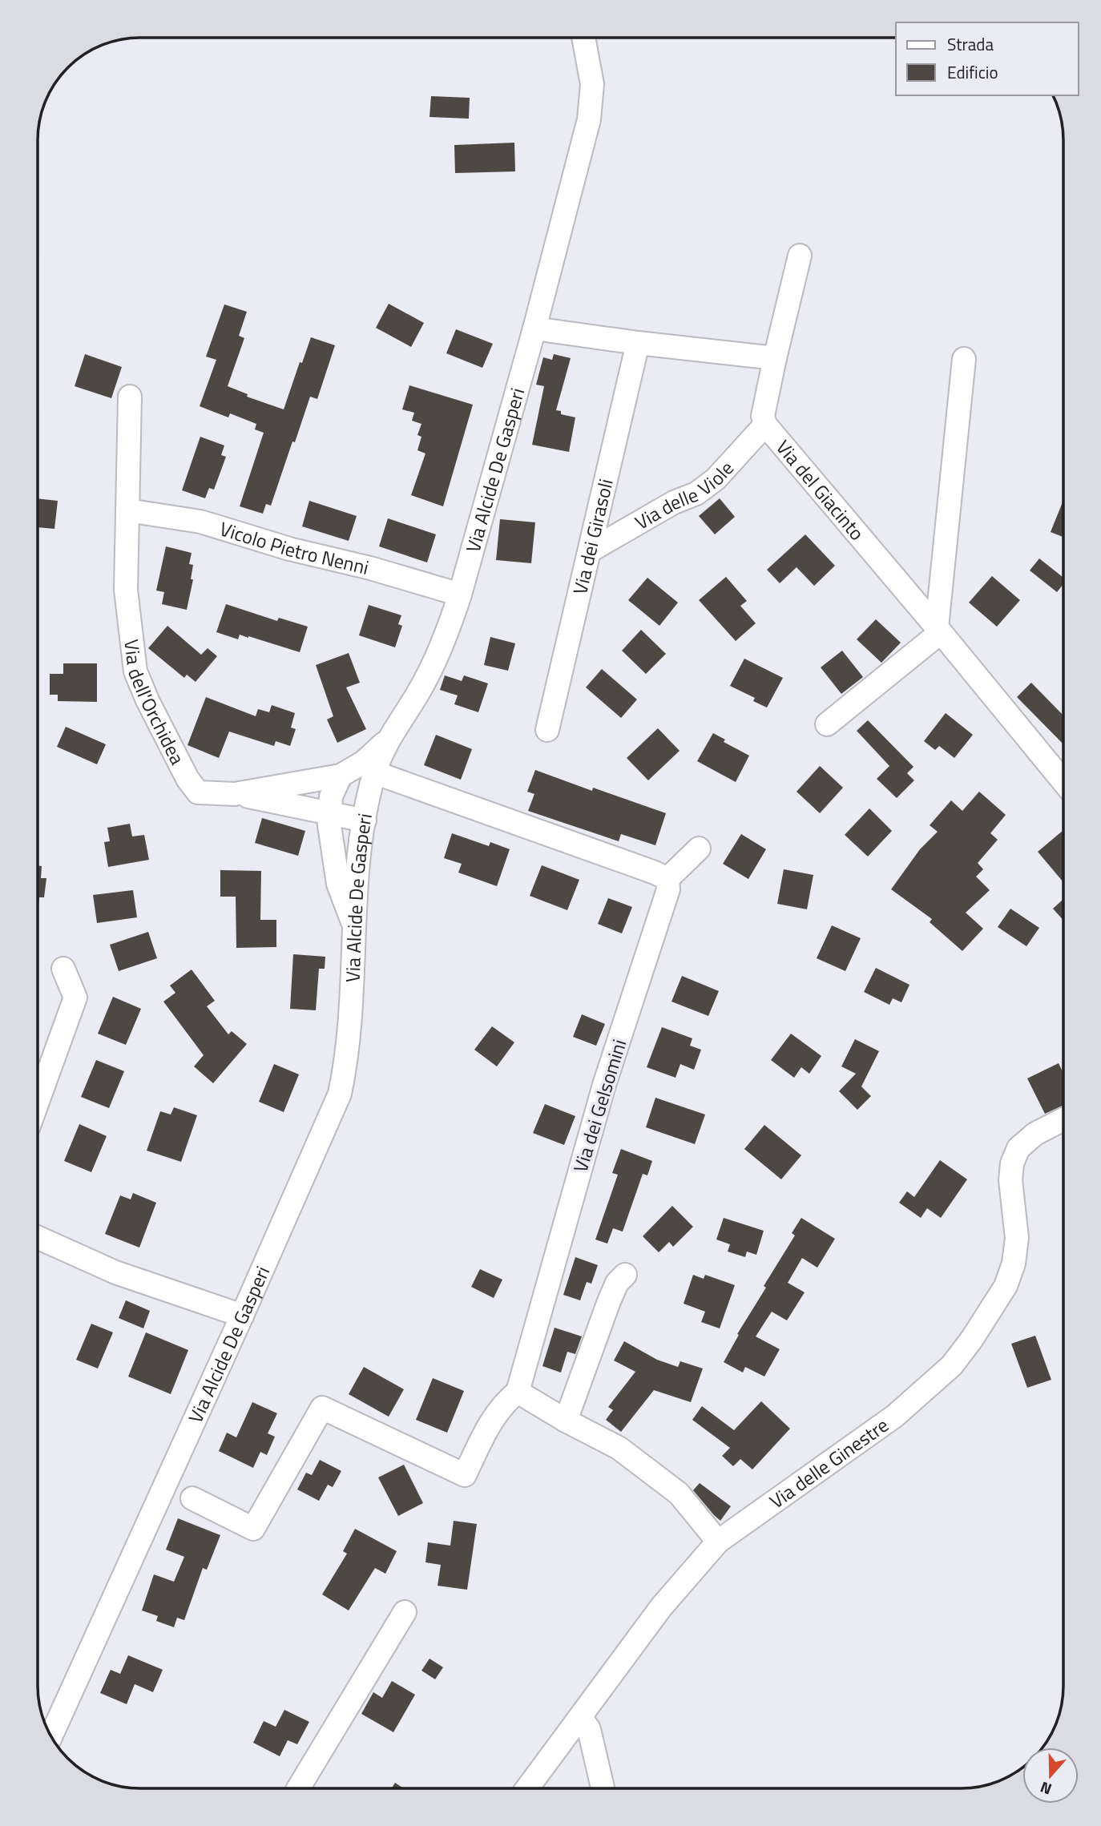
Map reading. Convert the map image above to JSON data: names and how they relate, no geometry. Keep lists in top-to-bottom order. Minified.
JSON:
{"streets":{"street":["Via Alcide De Gasperi","Via del Giacinto","Via delle Viole","Via dei Girasoli","Vicolo Pietro Nenni","Via dell'Orchidea","Via dei Gelsomini","Via delle Ginestre"]},"crossings":[["Via Alcide De Gasperi","Vicolo Pietro Nenni"],["Via Alcide De Gasperi","Via dell'Orchidea"],["Via del Giacinto","Via delle Viole"],["Via delle Viole","Via dei Girasoli"],["Vicolo Pietro Nenni","Via dell'Orchidea"]],"legend":["Strada","Edificio"],"north":"bottom"}
